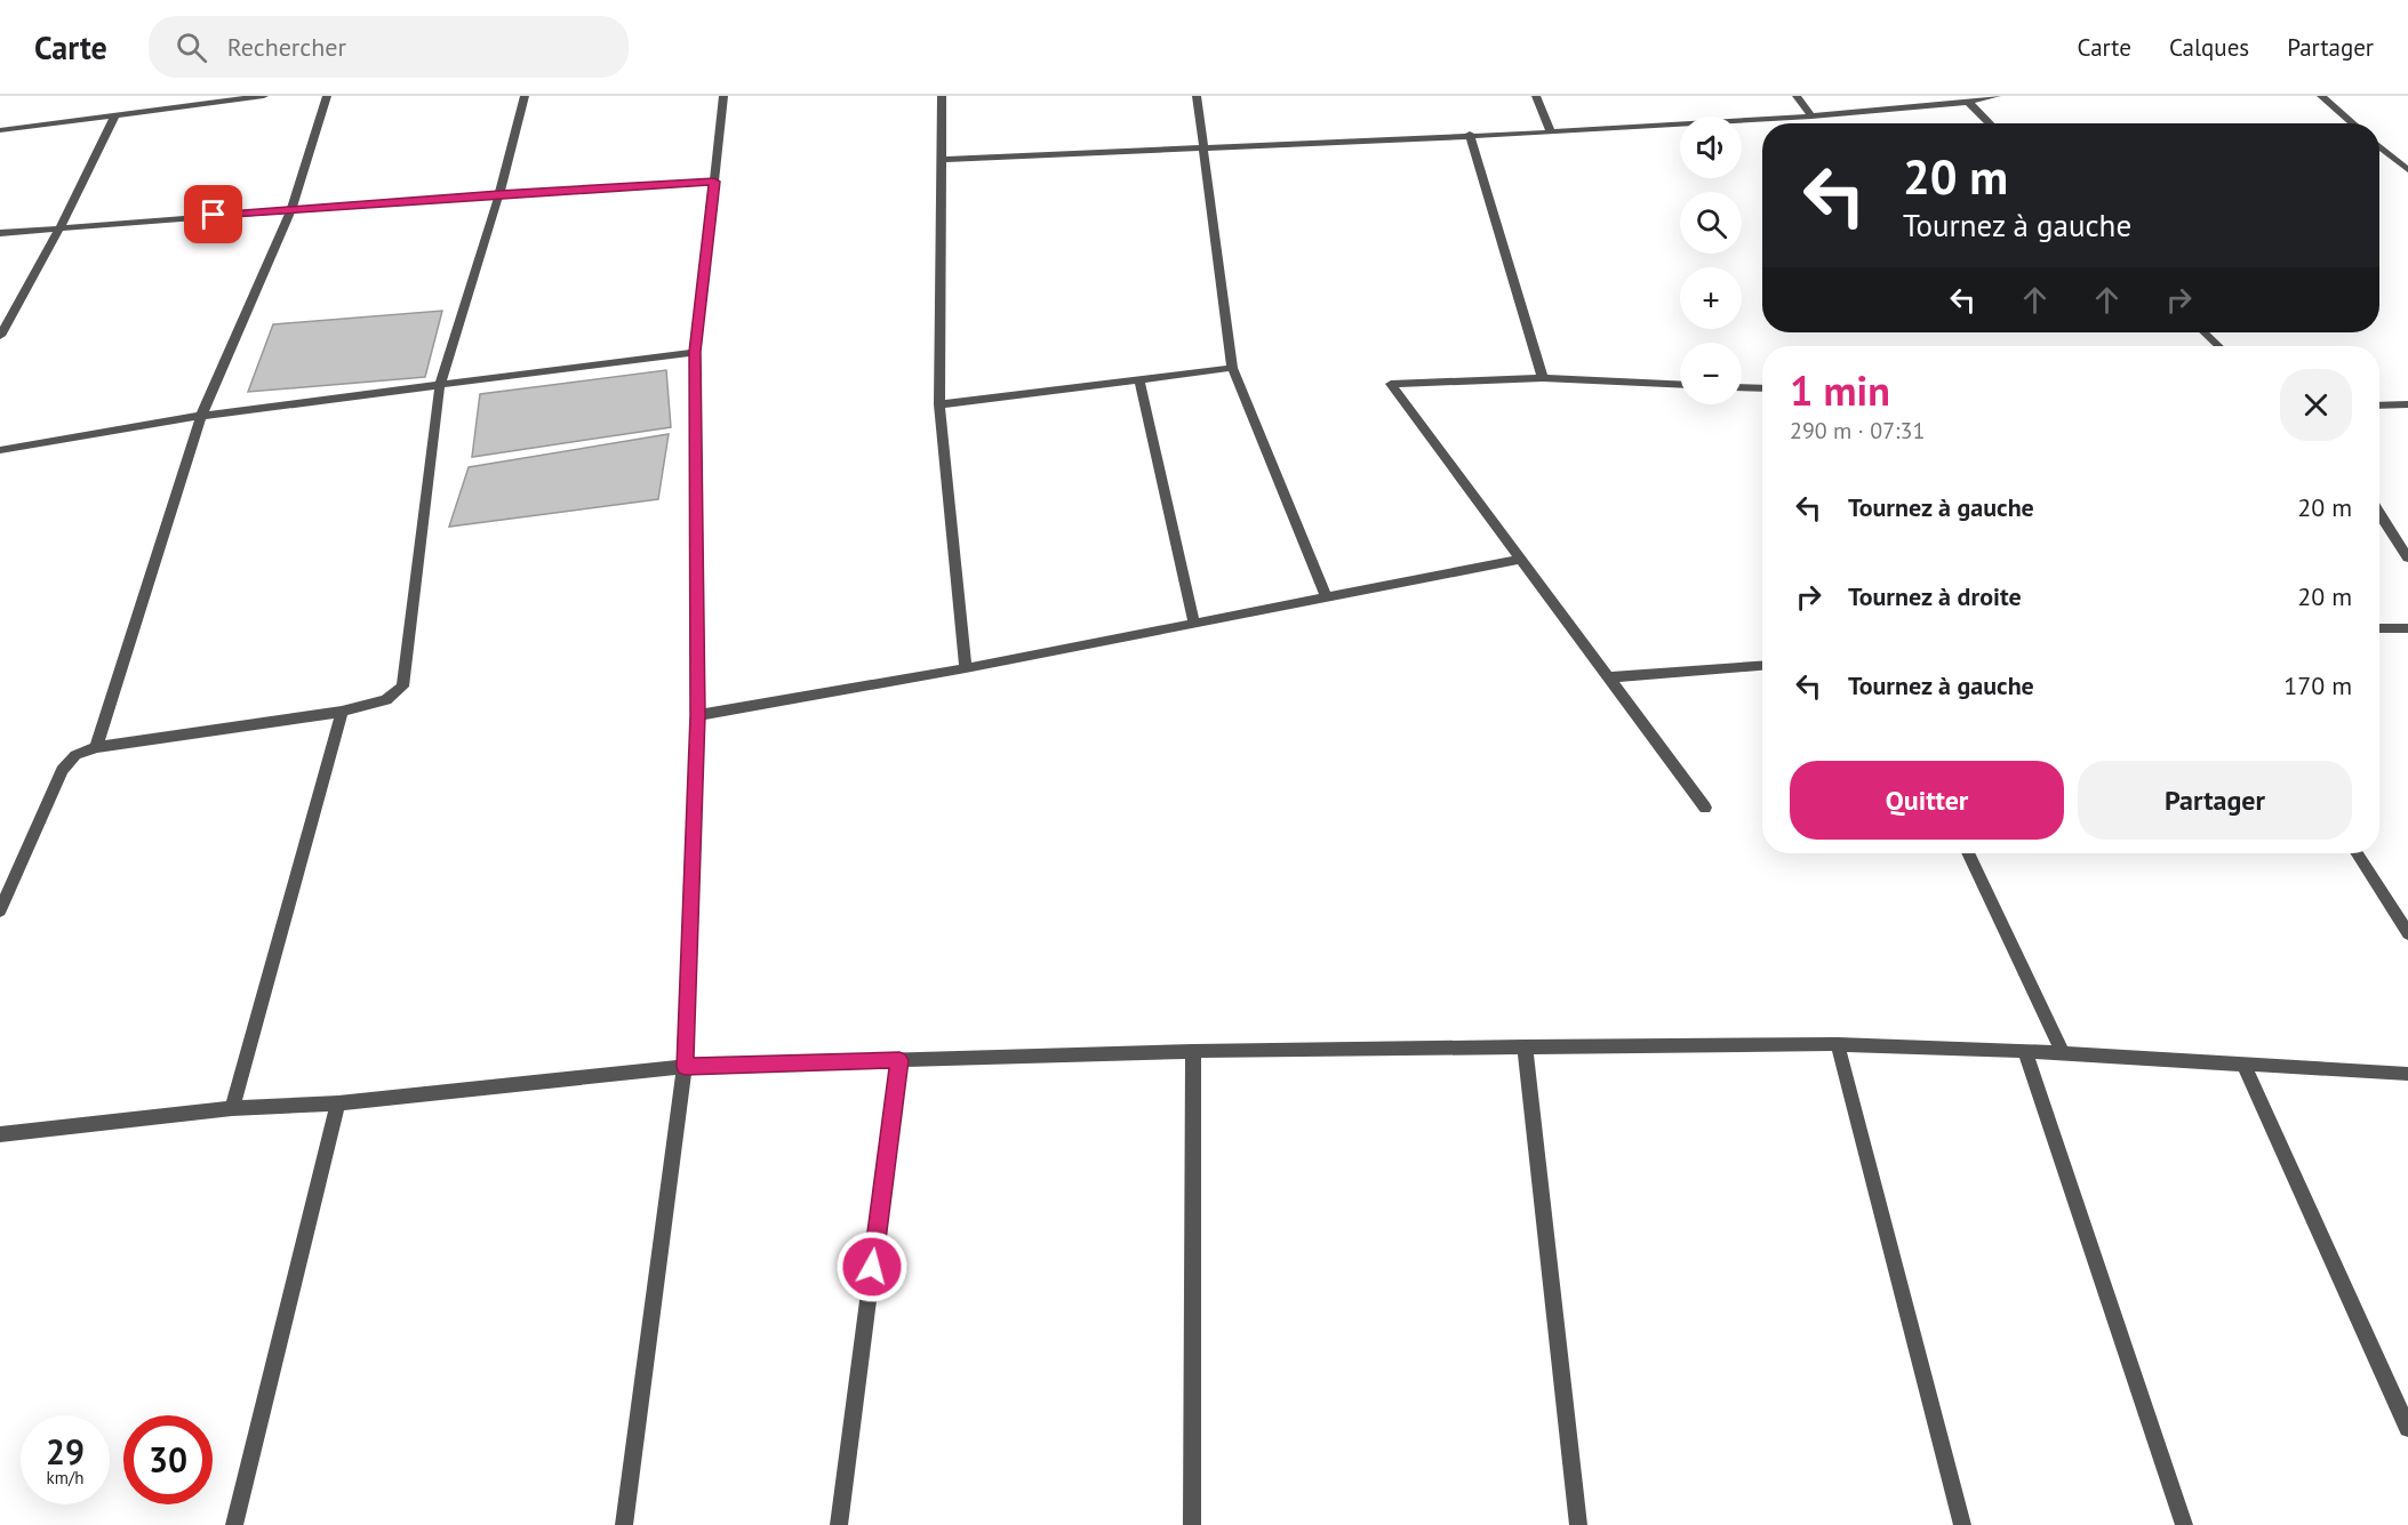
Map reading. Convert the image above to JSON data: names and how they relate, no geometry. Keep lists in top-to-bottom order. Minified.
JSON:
{"page":{"header":"Carte","search":"Rechercher","nav":["Carte","Calques","Partager"],"map_buttons":["+","−"],"turn":["20 m","Tournez à gauche"],"heading":["1 min","290 m · 07:31"],"list":[{"name":"Tournez à gauche","value":"20 m"},{"name":"Tournez à droite","value":"20 m"},{"name":"Tournez à gauche","value":"170 m"}],"buttons":["Quitter","Partager"],"speed":"29 km/h","limit":"30"}}
